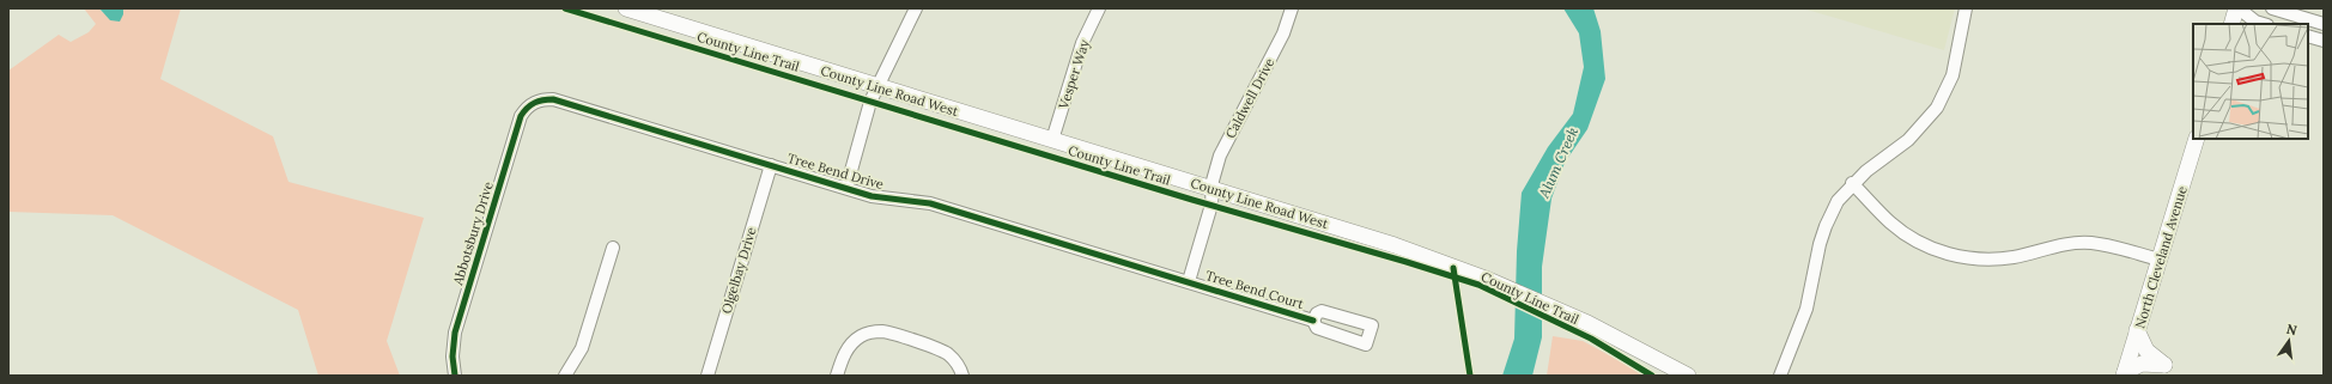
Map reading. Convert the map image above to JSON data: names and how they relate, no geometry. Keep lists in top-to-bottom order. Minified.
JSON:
{"streets":{"main road":["County Line Road West","North Cleveland Avenue"],"street":["Vesper Way","Caldwell Drive","Tree Bend Drive","Abbotsbury Drive","Olgelbay Drive","Tree Bend Court"],"cycle path":["County Line Trail"]},"crossings":[["Vesper Way","County Line Road West"],["County Line Road West","Caldwell Drive"],["Caldwell Drive","Tree Bend Drive"],["Caldwell Drive","Tree Bend Court"],["Tree Bend Drive","Abbotsbury Drive"],["Tree Bend Drive","Olgelbay Drive"],["Tree Bend Drive","Tree Bend Court"]],"water":["Alum Creek"],"north":"top"}
